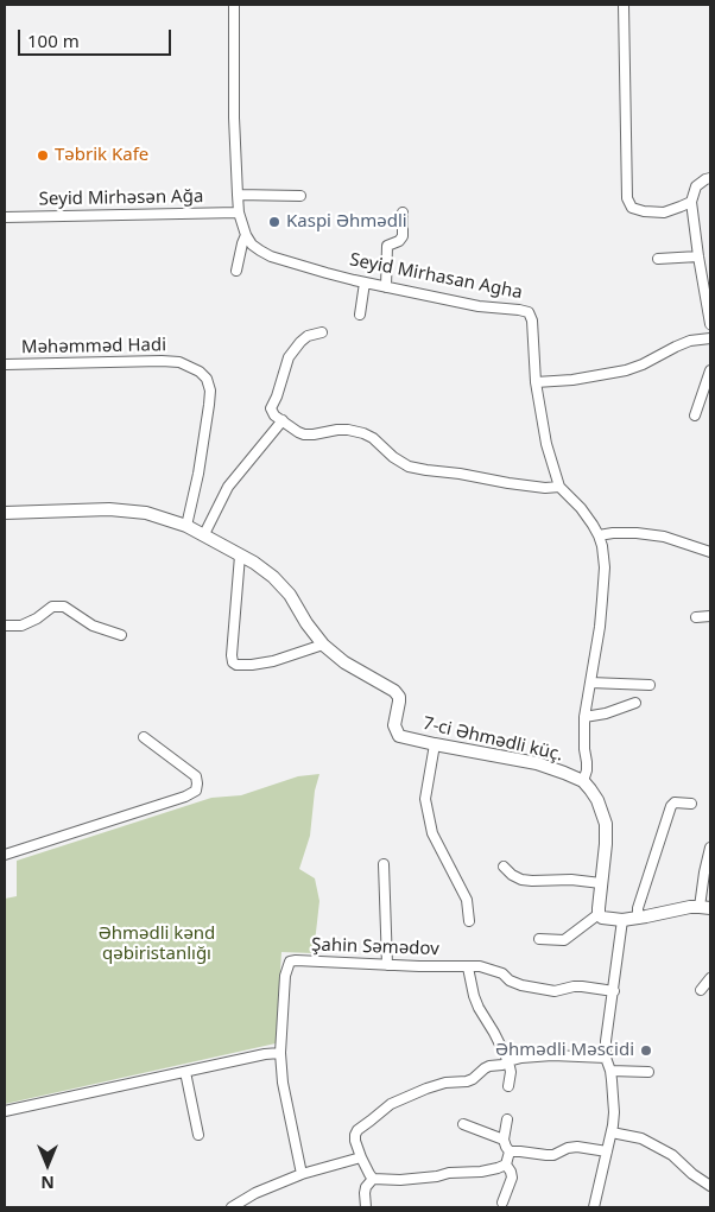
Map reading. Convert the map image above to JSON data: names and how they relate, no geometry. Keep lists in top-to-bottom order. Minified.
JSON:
{"streets":{"street":["Seyid Mirhəsən Ağa","Seyid Mirhasan Agha","Məhəmməd Hadi","7-ci Əhmədli küç.","Şahin Səmədov"]},"crossings":[["Seyid Mirhəsən Ağa","Seyid Mirhasan Agha"],["Seyid Mirhasan Agha","7-ci Əhmədli küç."],["Məhəmməd Hadi","7-ci Əhmədli küç."]],"parks":["Əhmədli kənd qəbiristanlığı"],"places":["Təbrik Kafe","Kaspi Əhmədli","Әhmәdli Mәscidi"],"scale_bar":"100 m","north":"bottom"}
